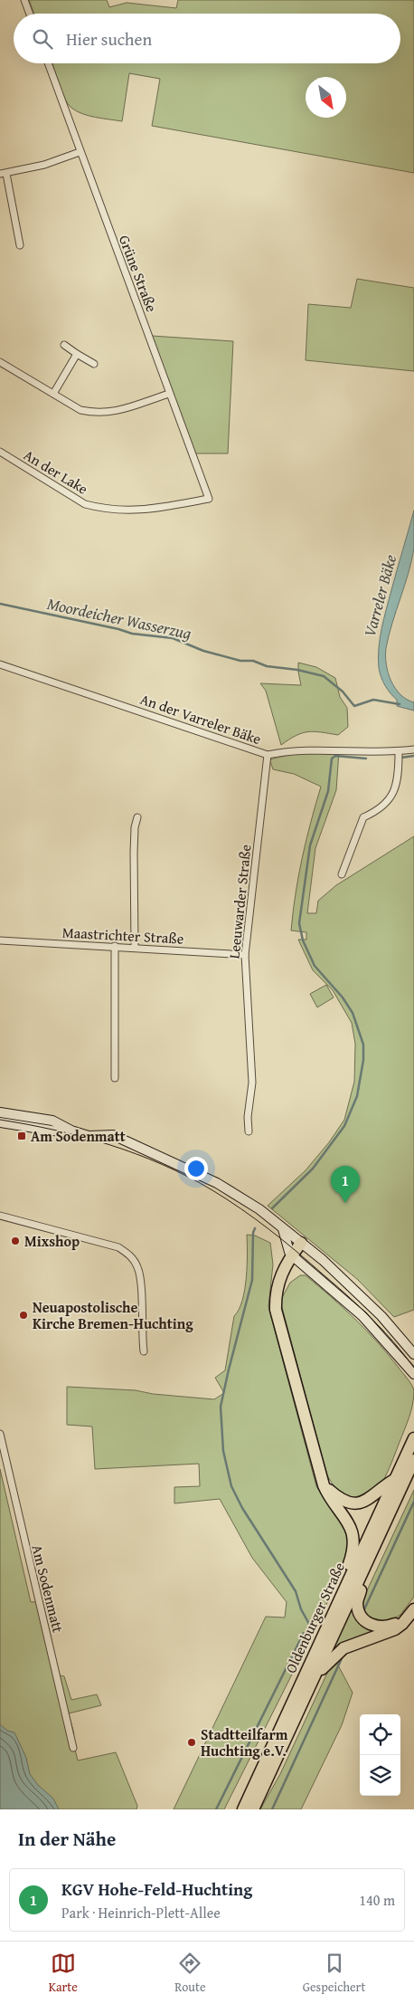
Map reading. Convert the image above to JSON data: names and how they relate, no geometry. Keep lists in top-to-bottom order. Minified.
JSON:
{"streets":{"highway":["Oldenburger Straße"],"street":["Grüne Straße","An der Lake","An der Varreler Bäke","Leeuwarder Straße","Maastrichter Straße","Am Sodenmatt"]},"crossings":[["Grüne Straße","An der Lake"],["An der Varreler Bäke","Leeuwarder Straße"],["Leeuwarder Straße","Maastrichter Straße"]],"water":["Varreler Bäke","Moordeicher Wasserzug"],"places":{"transit":["Am Sodenmatt"],"other":["Mixshop","Neuapostolische Kirche Bremen-Huchting","Stadtteilfarm Huchting e.V."]},"north":"bottom right","page":{"search":"Hier suchen","pins":"1","heading":"In der Nähe","list":[{"mark":"1","name":"KGV Hohe-Feld-Huchting","note":"Park · Heinrich-Plett-Allee","value":"140 m"}],"nav":["Karte","Route","Gespeichert"]}}
